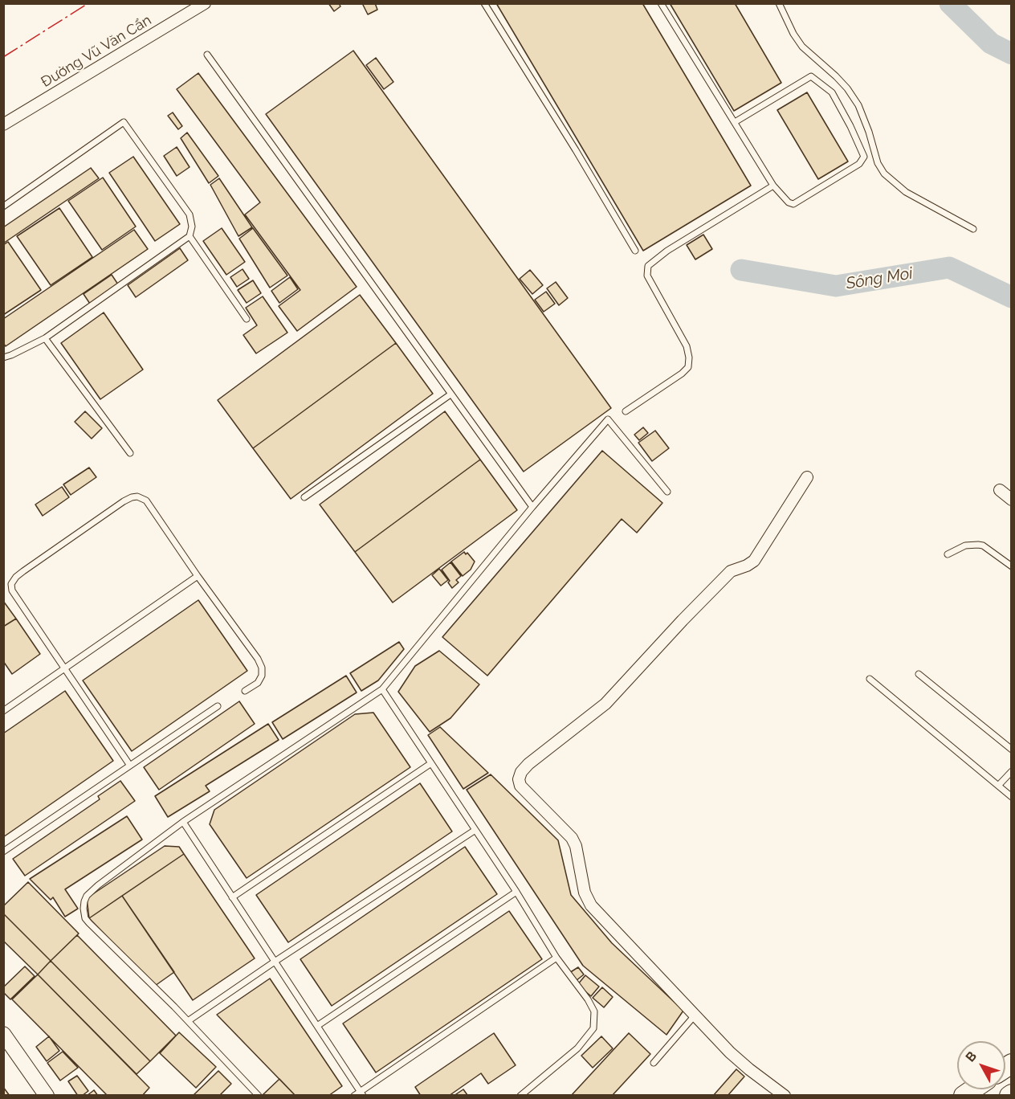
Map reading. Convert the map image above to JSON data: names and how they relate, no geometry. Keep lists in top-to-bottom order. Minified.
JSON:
{"streets":{"street":["Đường Vũ Văn Cẩn"]},"water":["Sông Moi"],"north":"top left"}
